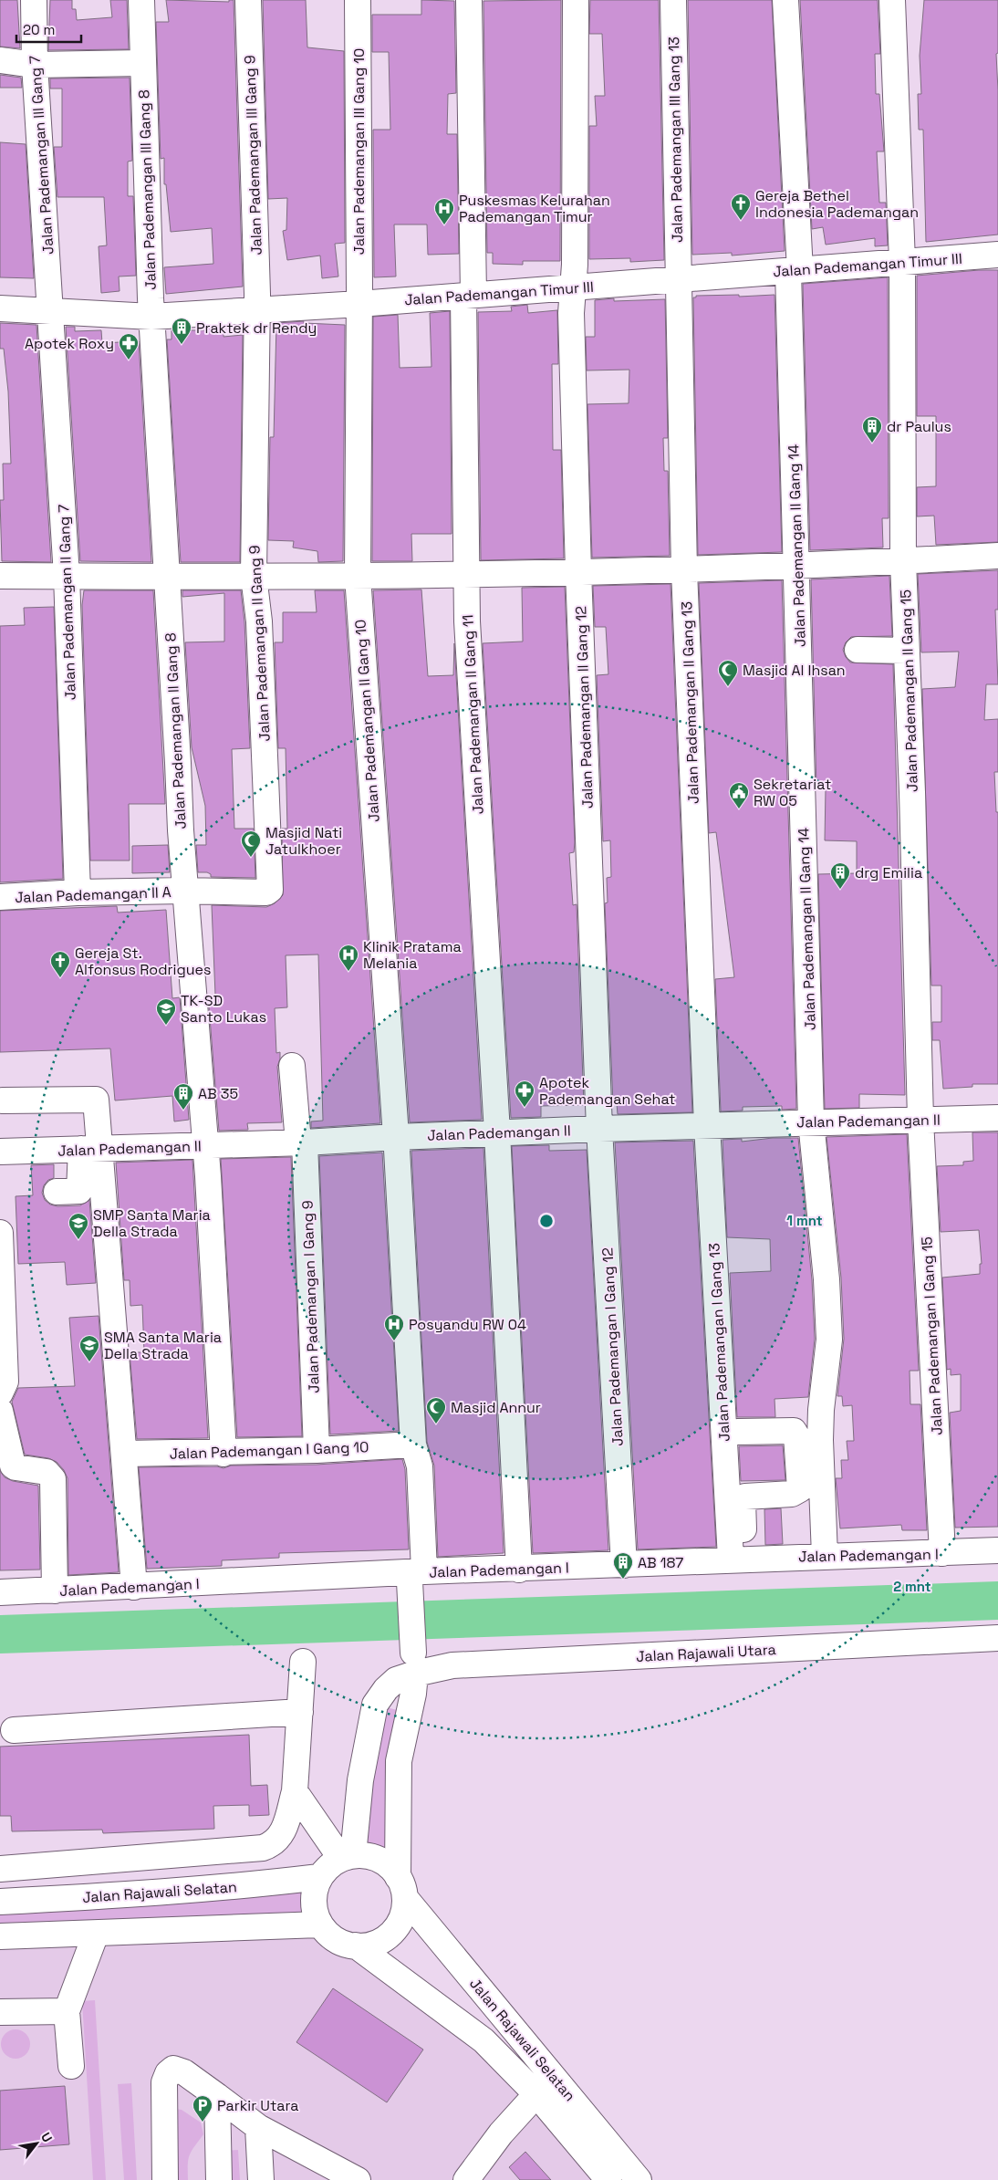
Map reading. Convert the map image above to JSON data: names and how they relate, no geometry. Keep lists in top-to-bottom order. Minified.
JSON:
{"streets":{"street":["Jalan Pademangan III Gang 13","Jalan Pademangan III Gang 10","Jalan Pademangan III Gang 7","Jalan Pademangan III Gang 9","Jalan Pademangan III Gang 8","Jalan Pademangan Timur III","Jalan Pademangan II Gang 14","Jalan Pademangan II Gang 7","Jalan Pademangan II Gang 9","Jalan Pademangan II Gang 15","Jalan Pademangan II Gang 13","Jalan Pademangan II Gang 12","Jalan Pademangan II Gang 11","Jalan Pademangan II Gang 10","Jalan Pademangan II Gang 8","Jalan Pademangan II A","Jalan Pademangan II","Jalan Pademangan I Gang 9","Jalan Pademangan I Gang 15","Jalan Pademangan I Gang 13","Jalan Pademangan I Gang 12","Jalan Pademangan I Gang 10","Jalan Pademangan I","Jalan Rajawali Utara","Jalan Rajawali Selatan"]},"crossings":[["Jalan Pademangan III Gang 13","Jalan Pademangan Timur III"],["Jalan Pademangan III Gang 13","Jalan Pademangan II Gang 13"],["Jalan Pademangan III Gang 10","Jalan Pademangan Timur III"],["Jalan Pademangan III Gang 10","Jalan Pademangan II Gang 10"],["Jalan Pademangan III Gang 7","Jalan Pademangan Timur III"],["Jalan Pademangan III Gang 7","Jalan Pademangan II Gang 7"],["Jalan Pademangan III Gang 9","Jalan Pademangan Timur III"],["Jalan Pademangan III Gang 9","Jalan Pademangan II Gang 9"],["Jalan Pademangan III Gang 8","Jalan Pademangan Timur III"],["Jalan Pademangan III Gang 8","Jalan Pademangan II Gang 8"],["Jalan Pademangan Timur III","Jalan Pademangan II Gang 14"],["Jalan Pademangan Timur III","Jalan Pademangan II Gang 7"],["Jalan Pademangan Timur III","Jalan Pademangan II Gang 9"],["Jalan Pademangan Timur III","Jalan Pademangan II Gang 15"],["Jalan Pademangan Timur III","Jalan Pademangan II Gang 13"],["Jalan Pademangan Timur III","Jalan Pademangan II Gang 12"],["Jalan Pademangan Timur III","Jalan Pademangan II Gang 11"],["Jalan Pademangan Timur III","Jalan Pademangan II Gang 10"],["Jalan Pademangan Timur III","Jalan Pademangan II Gang 8"],["Jalan Pademangan II Gang 14","Jalan Pademangan II"],["Jalan Pademangan II Gang 14","Jalan Pademangan I"],["Jalan Pademangan II Gang 7","Jalan Pademangan II A"],["Jalan Pademangan II Gang 9","Jalan Pademangan II Gang 8"],["Jalan Pademangan II Gang 9","Jalan Pademangan II A"],["Jalan Pademangan II Gang 15","Jalan Pademangan II"],["Jalan Pademangan II Gang 15","Jalan Pademangan I Gang 15"],["Jalan Pademangan II Gang 13","Jalan Pademangan II"],["Jalan Pademangan II Gang 13","Jalan Pademangan I Gang 13"],["Jalan Pademangan II Gang 12","Jalan Pademangan II"],["Jalan Pademangan II Gang 12","Jalan Pademangan I Gang 12"],["Jalan Pademangan II Gang 11","Jalan Pademangan II"],["Jalan Pademangan II Gang 11","Jalan Pademangan I"],["Jalan Pademangan II Gang 10","Jalan Pademangan II"],["Jalan Pademangan II Gang 8","Jalan Pademangan II A"],["Jalan Pademangan II Gang 8","Jalan Pademangan II"],["Jalan Pademangan II Gang 8","Jalan Pademangan I Gang 10"],["Jalan Pademangan II","Jalan Pademangan I Gang 9"],["Jalan Pademangan II","Jalan Pademangan I Gang 15"],["Jalan Pademangan II","Jalan Pademangan I Gang 13"],["Jalan Pademangan II","Jalan Pademangan I Gang 12"],["Jalan Pademangan I Gang 9","Jalan Pademangan I Gang 10"],["Jalan Pademangan I Gang 15","Jalan Pademangan I"],["Jalan Pademangan I Gang 13","Jalan Pademangan I"],["Jalan Pademangan I Gang 12","Jalan Pademangan I"],["Jalan Rajawali Utara","Jalan Rajawali Selatan"]],"places":{"church":["Gereja Bethel Indonesia Pademangan","Gereja St. Alfonsus Rodrigues"],"hospital":["Puskesmas Kelurahan Pademangan Timur","Klinik Pratama Melania","Posyandu RW 04"],"building":["Praktek dr Rendy","dr Paulus","drg Emilia","AB 35","AB 187"],"pharmacy":["Apotek Roxy","Apotek Pademangan Sehat"],"mosque":["Masjid Al Ihsan","Masjid Nati Jatulkhoer","Masjid Annur"],"public building":["Sekretariat RW 05"],"school or university":["TK-SD Santo Lukas","SMP Santa Maria Della Strada","SMA Santa Maria Della Strada"],"parking":["Parkir Utara"]},"scale_bar":"20 m","north":"top right","rings":["1 mnt","2 mnt"]}
